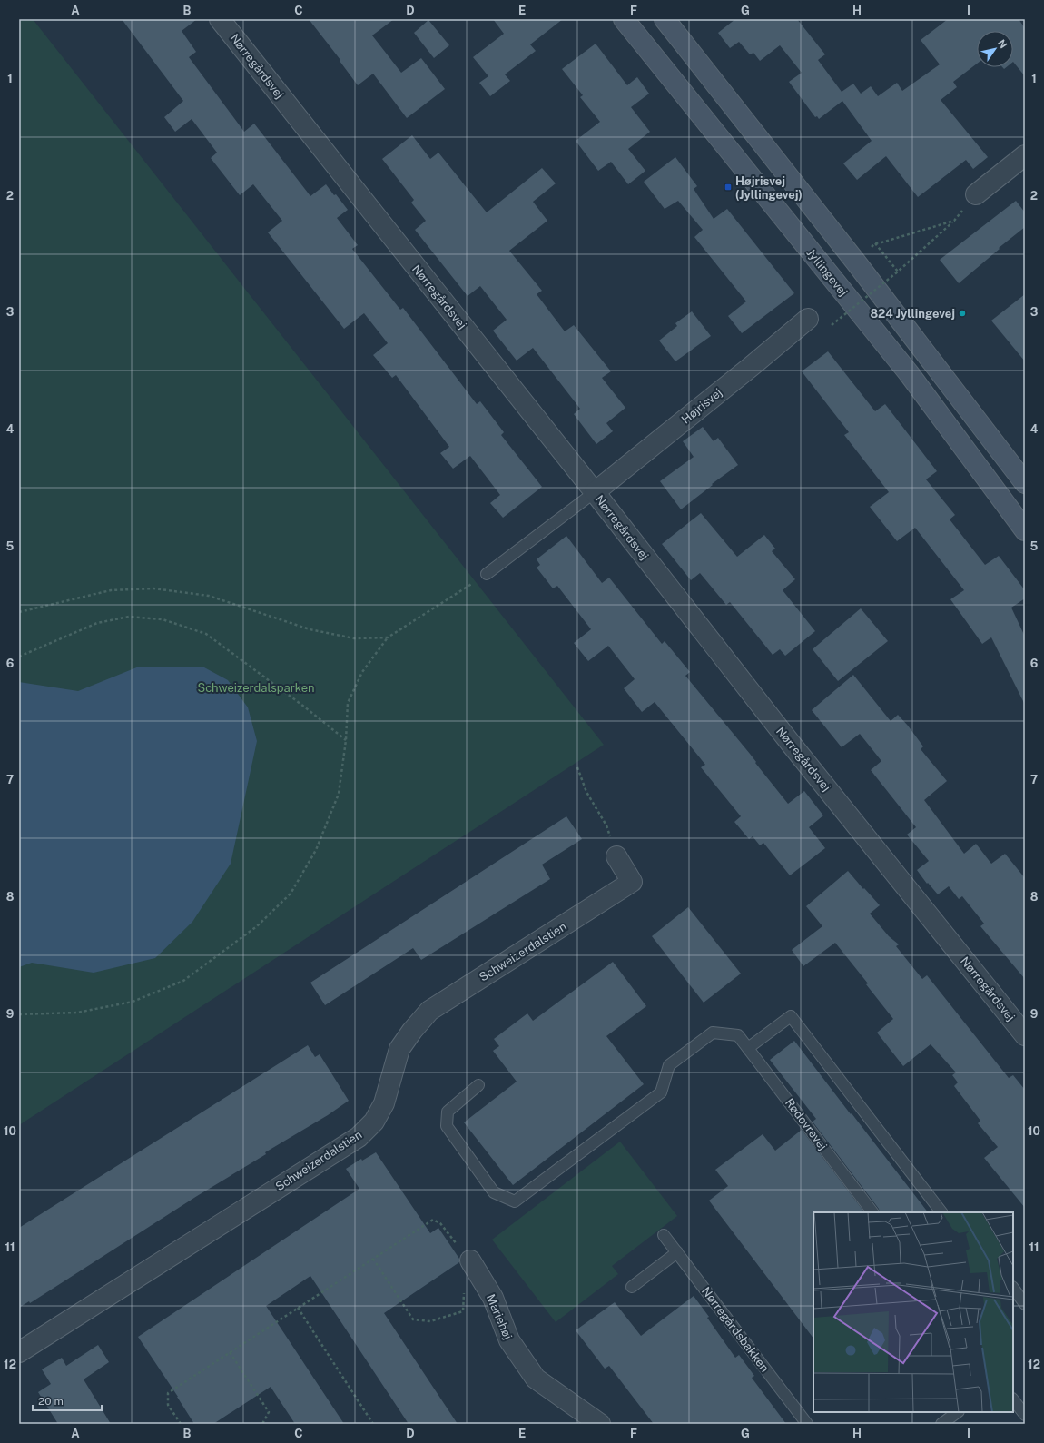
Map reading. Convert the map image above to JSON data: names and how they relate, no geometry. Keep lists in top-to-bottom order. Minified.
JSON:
{"streets":{"street":["Nørregårdsvej","Jyllingevej","Højrisvej","Schweizerdalstien","Mariehøj"],"lane":["Rødovrevej","Nørregårdsbakken"]},"crossings":[["Nørregårdsvej","Højrisvej"]],"parks":["Schweizerdalsparken"],"places":{"transit":["Højrisvej (Jyllingevej)"],"other":["824 Jyllingevej"]},"scale_bar":"20 m","north":"top right","grid":{"columns":["A","B","C","D","E","F","G","H","I"],"rows":["1","2","3","4","5","6","7","8","9","10","11","12"]}}
